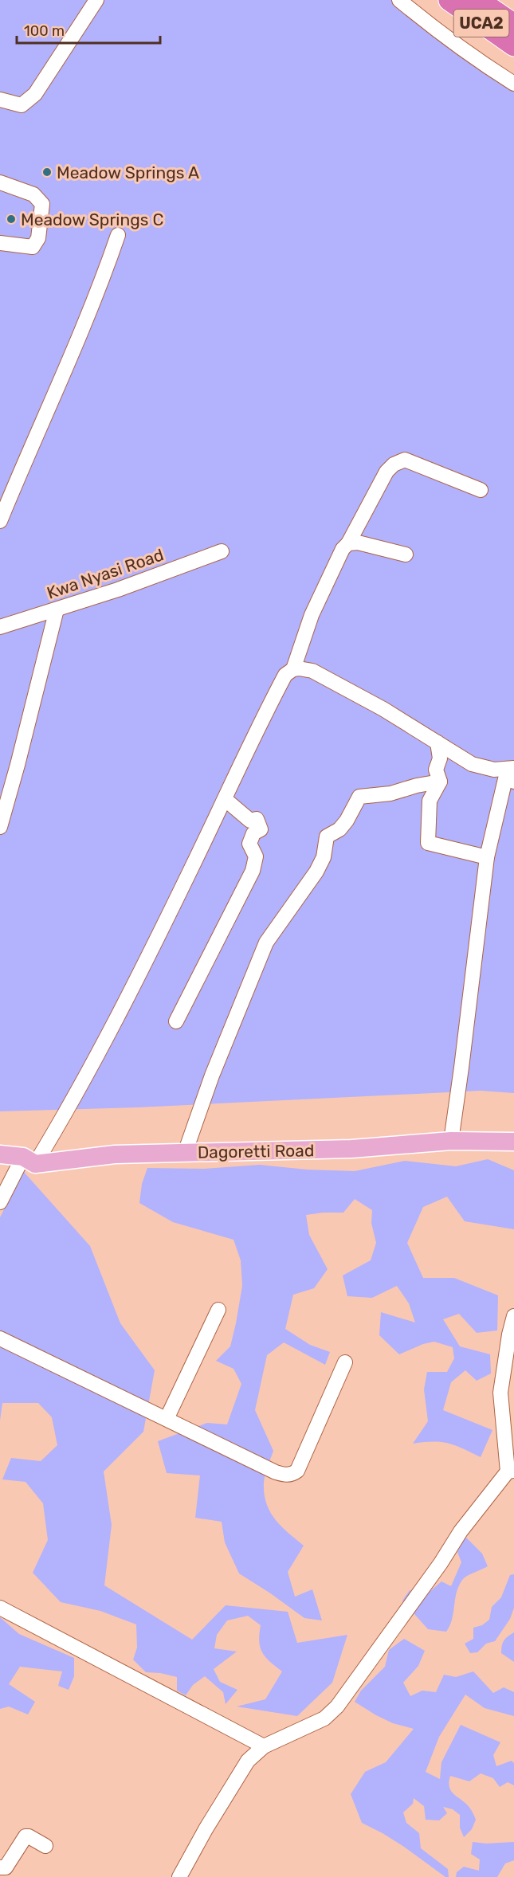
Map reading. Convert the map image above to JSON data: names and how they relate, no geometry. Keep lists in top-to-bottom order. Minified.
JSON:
{"streets":{"highway":["UCA2"],"main road":["Dagoretti Road"],"street":["Kwa Nyasi Road"]},"places":["Meadow Springs A","Meadow Springs C"],"scale_bar":"100 m"}
